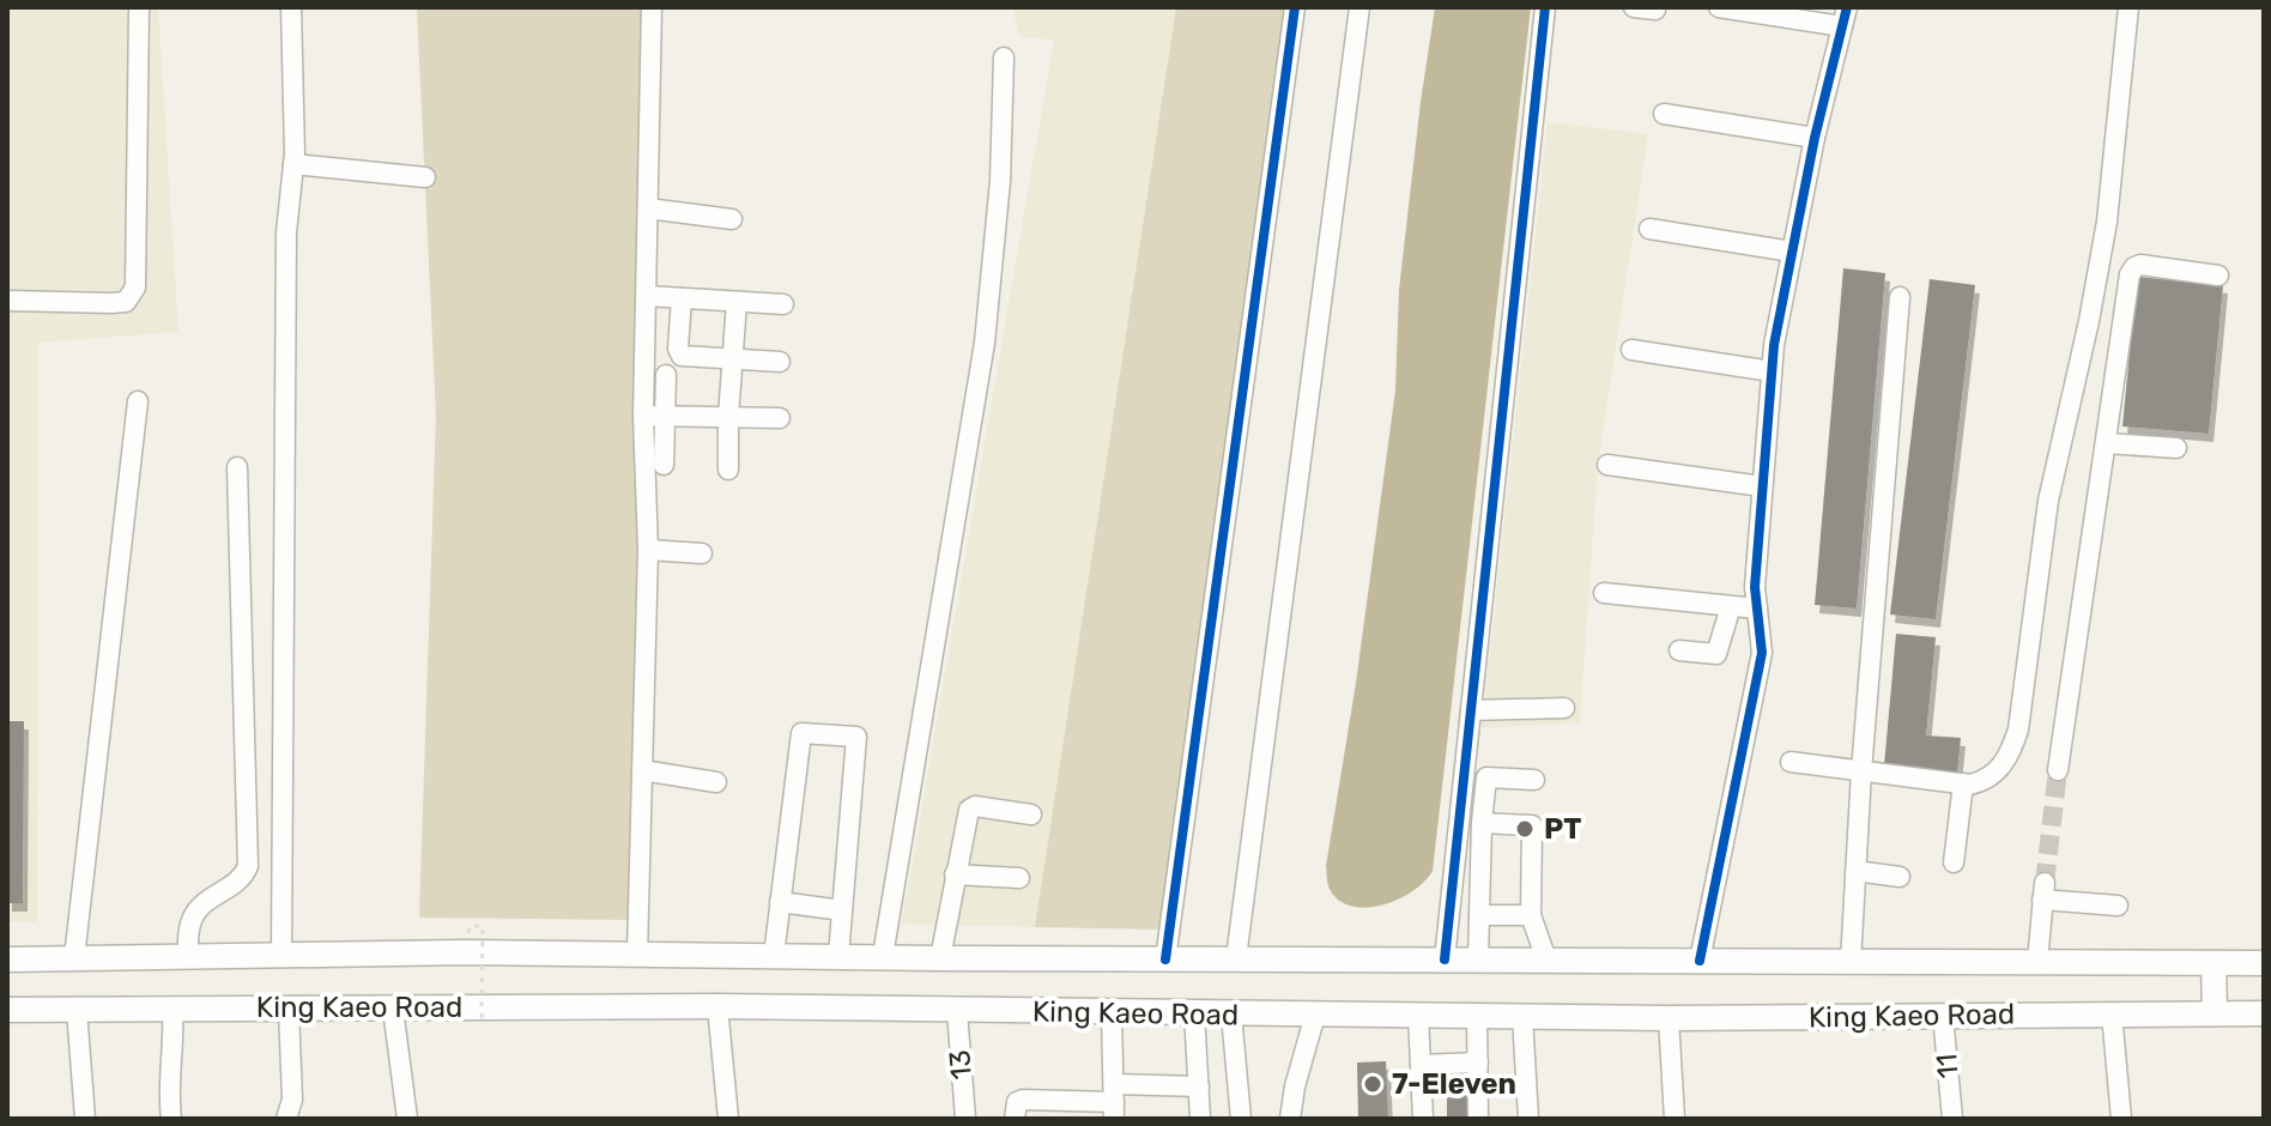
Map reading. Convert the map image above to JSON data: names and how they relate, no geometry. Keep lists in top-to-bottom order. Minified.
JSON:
{"streets":{"main road":["King Kaeo Road"],"street":["13","11"]},"crossings":[["King Kaeo Road","13"],["King Kaeo Road","11"]],"places":["PT","7-Eleven"]}
